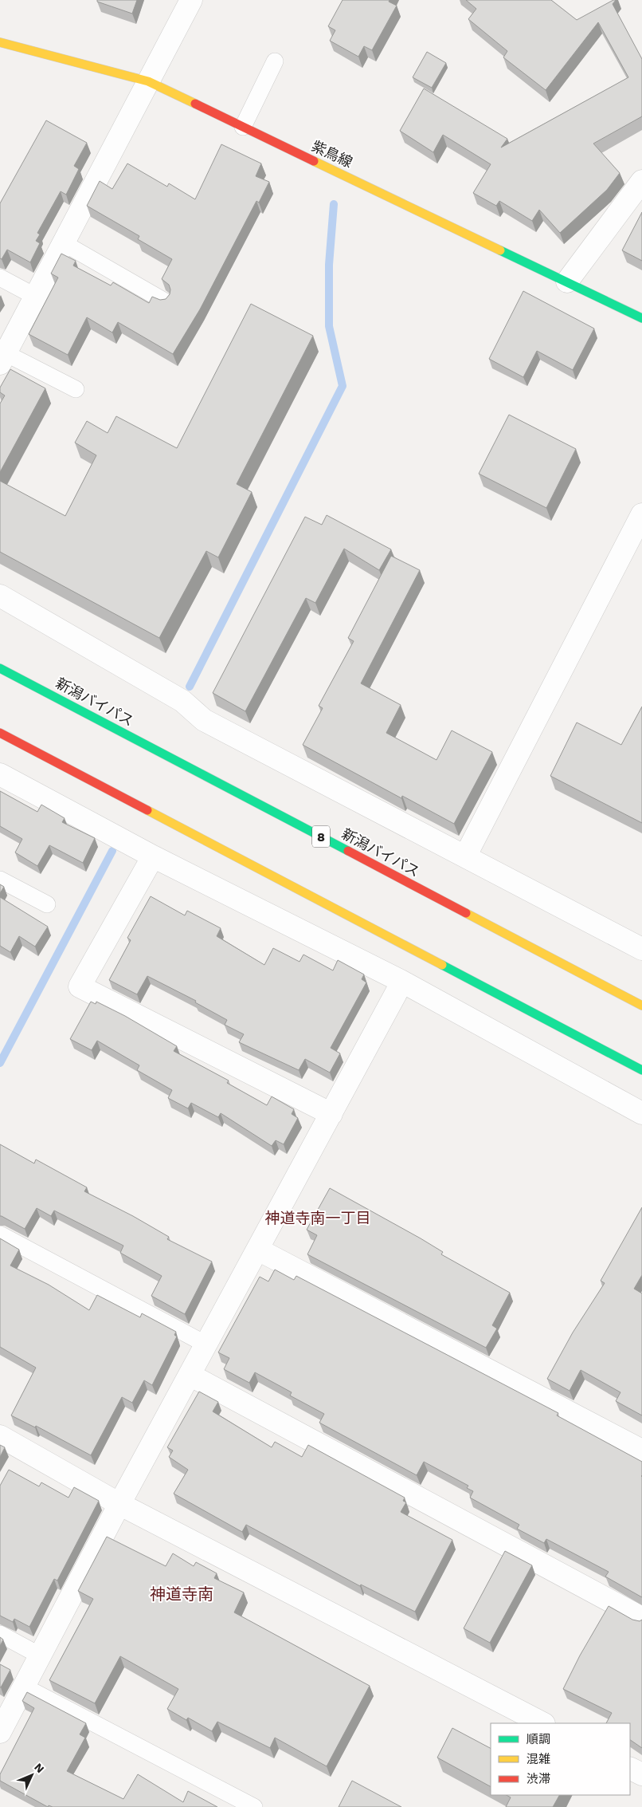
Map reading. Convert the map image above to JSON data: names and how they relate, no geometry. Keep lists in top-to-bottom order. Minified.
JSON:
{"streets":{"main road":["紫鳥線","新潟バイパス","8"]},"districts":["神道寺南一丁目","神道寺南"],"legend":["順調","混雑","渋滞"],"north":"top right"}
